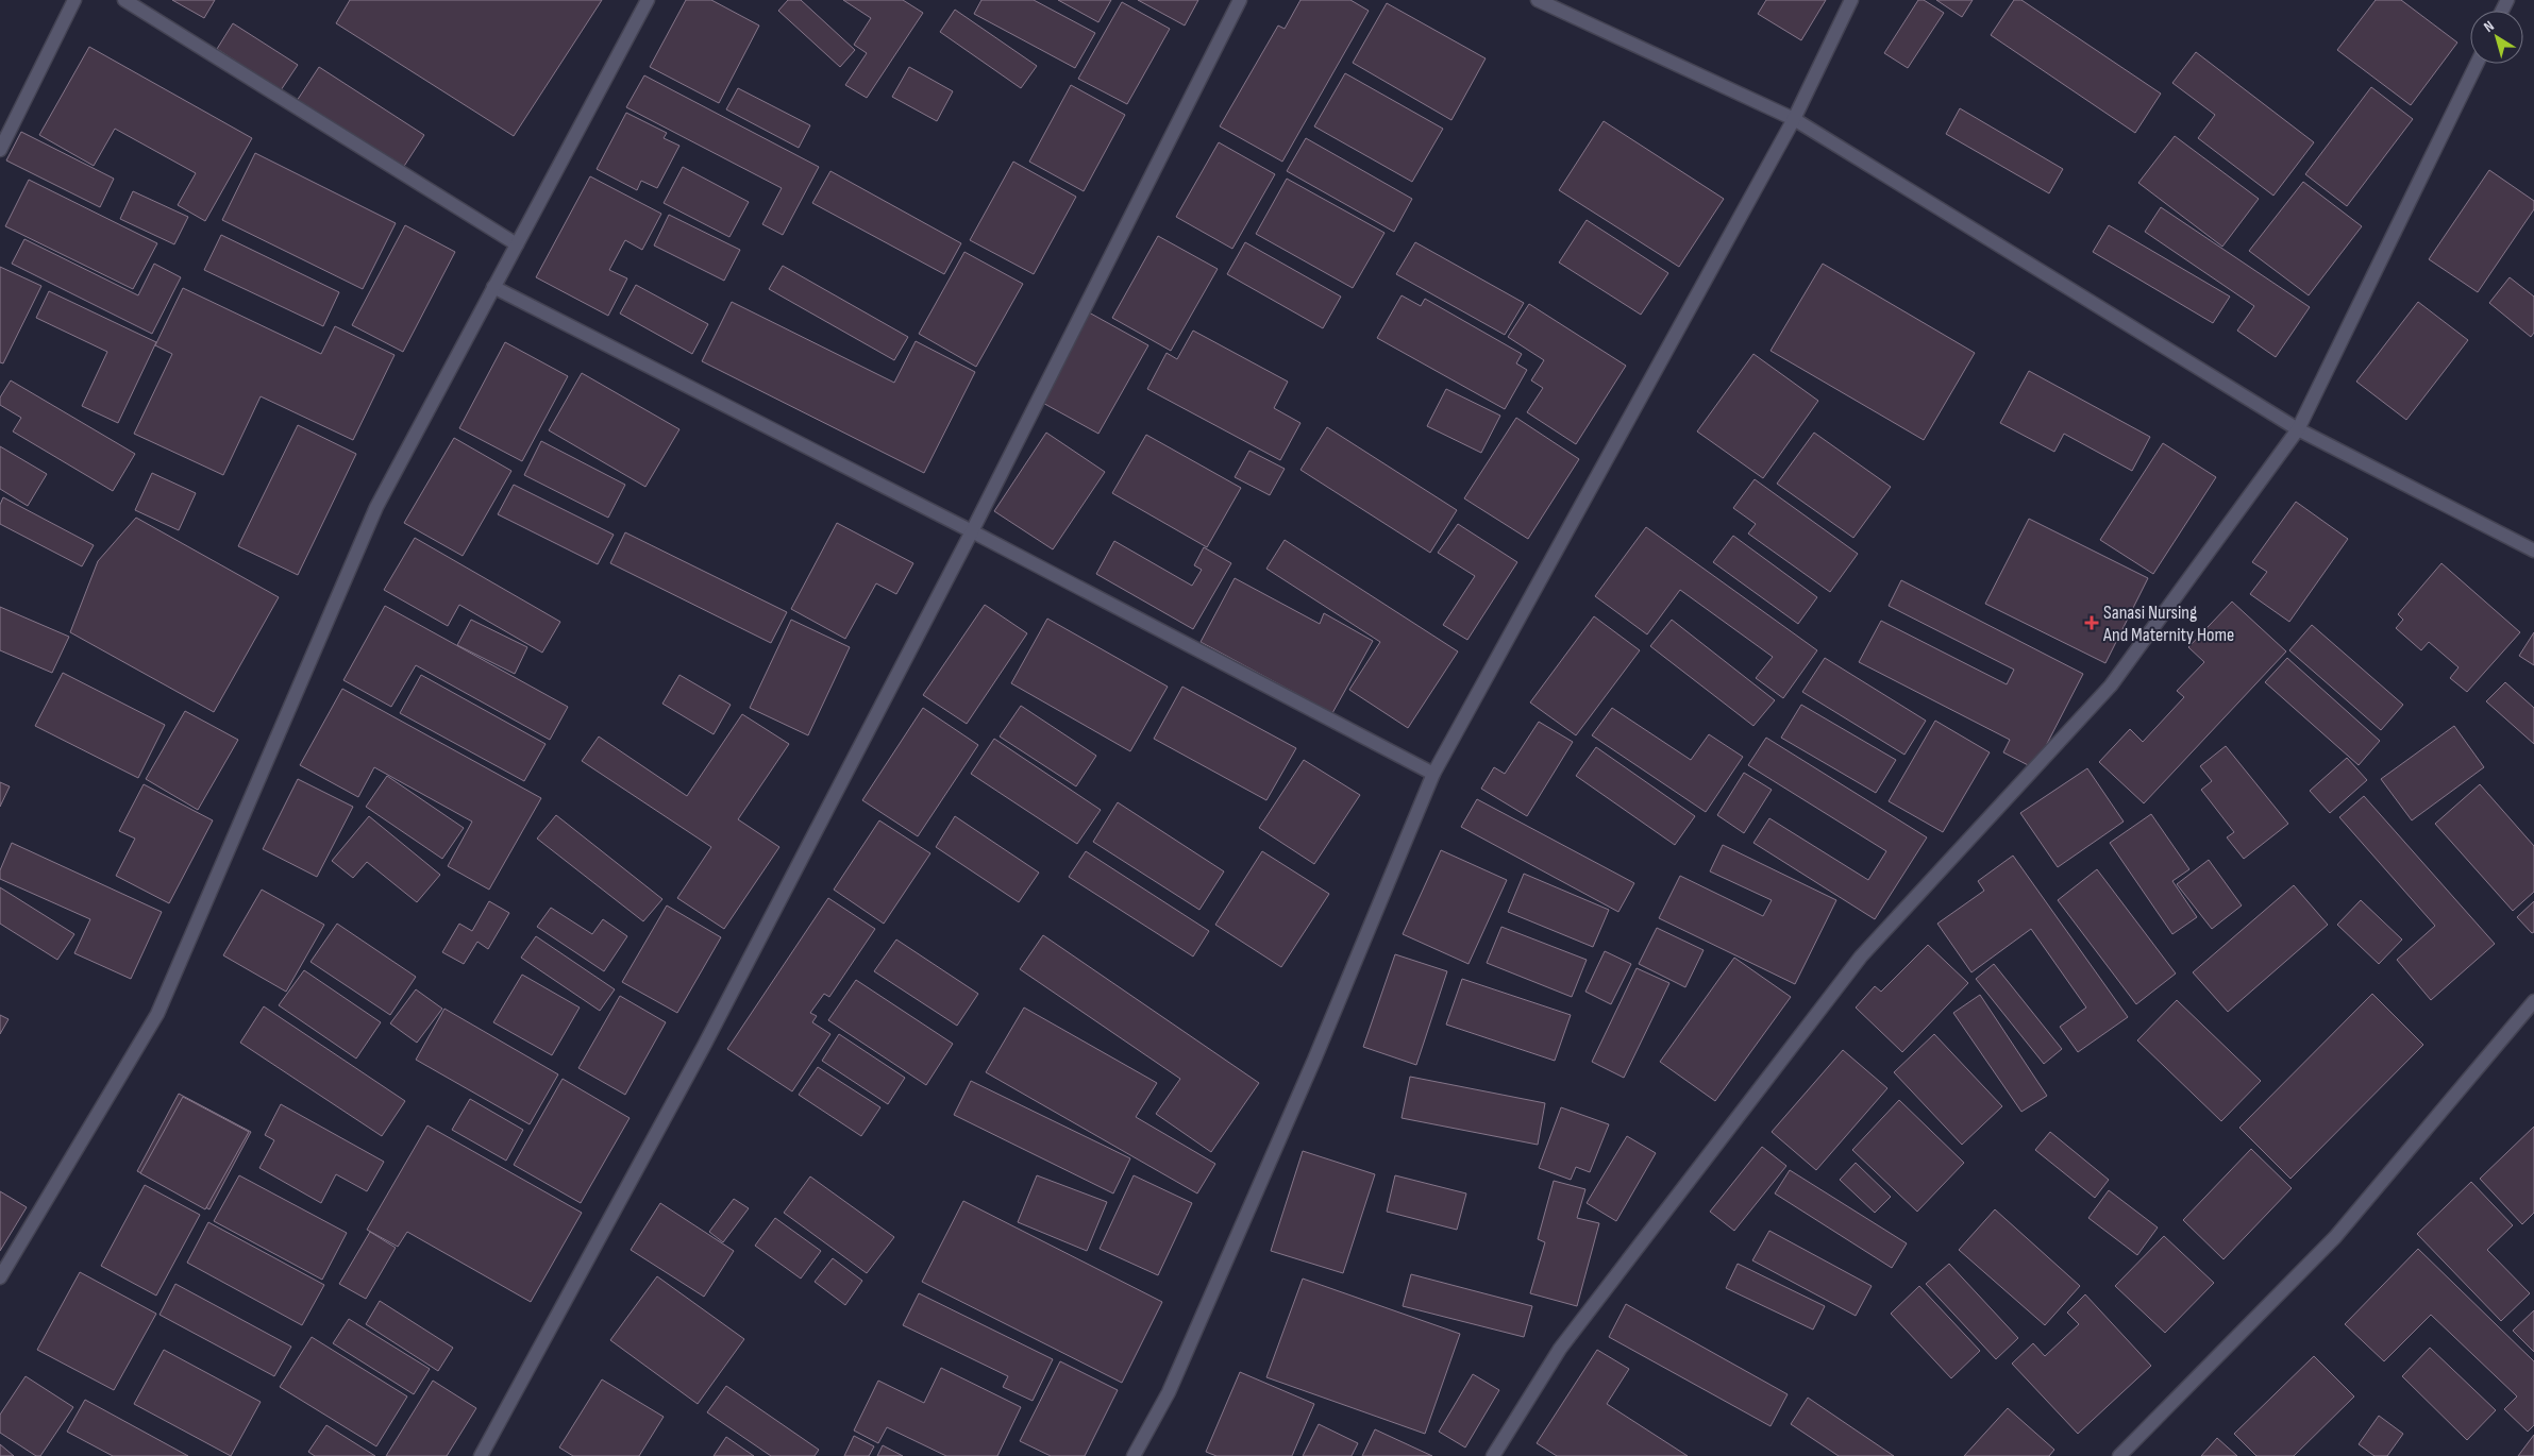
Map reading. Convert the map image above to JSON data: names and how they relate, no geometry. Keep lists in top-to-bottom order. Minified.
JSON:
{"places":{"health":["Sanasi Nursing And Maternity Home"]},"north":"top left"}
